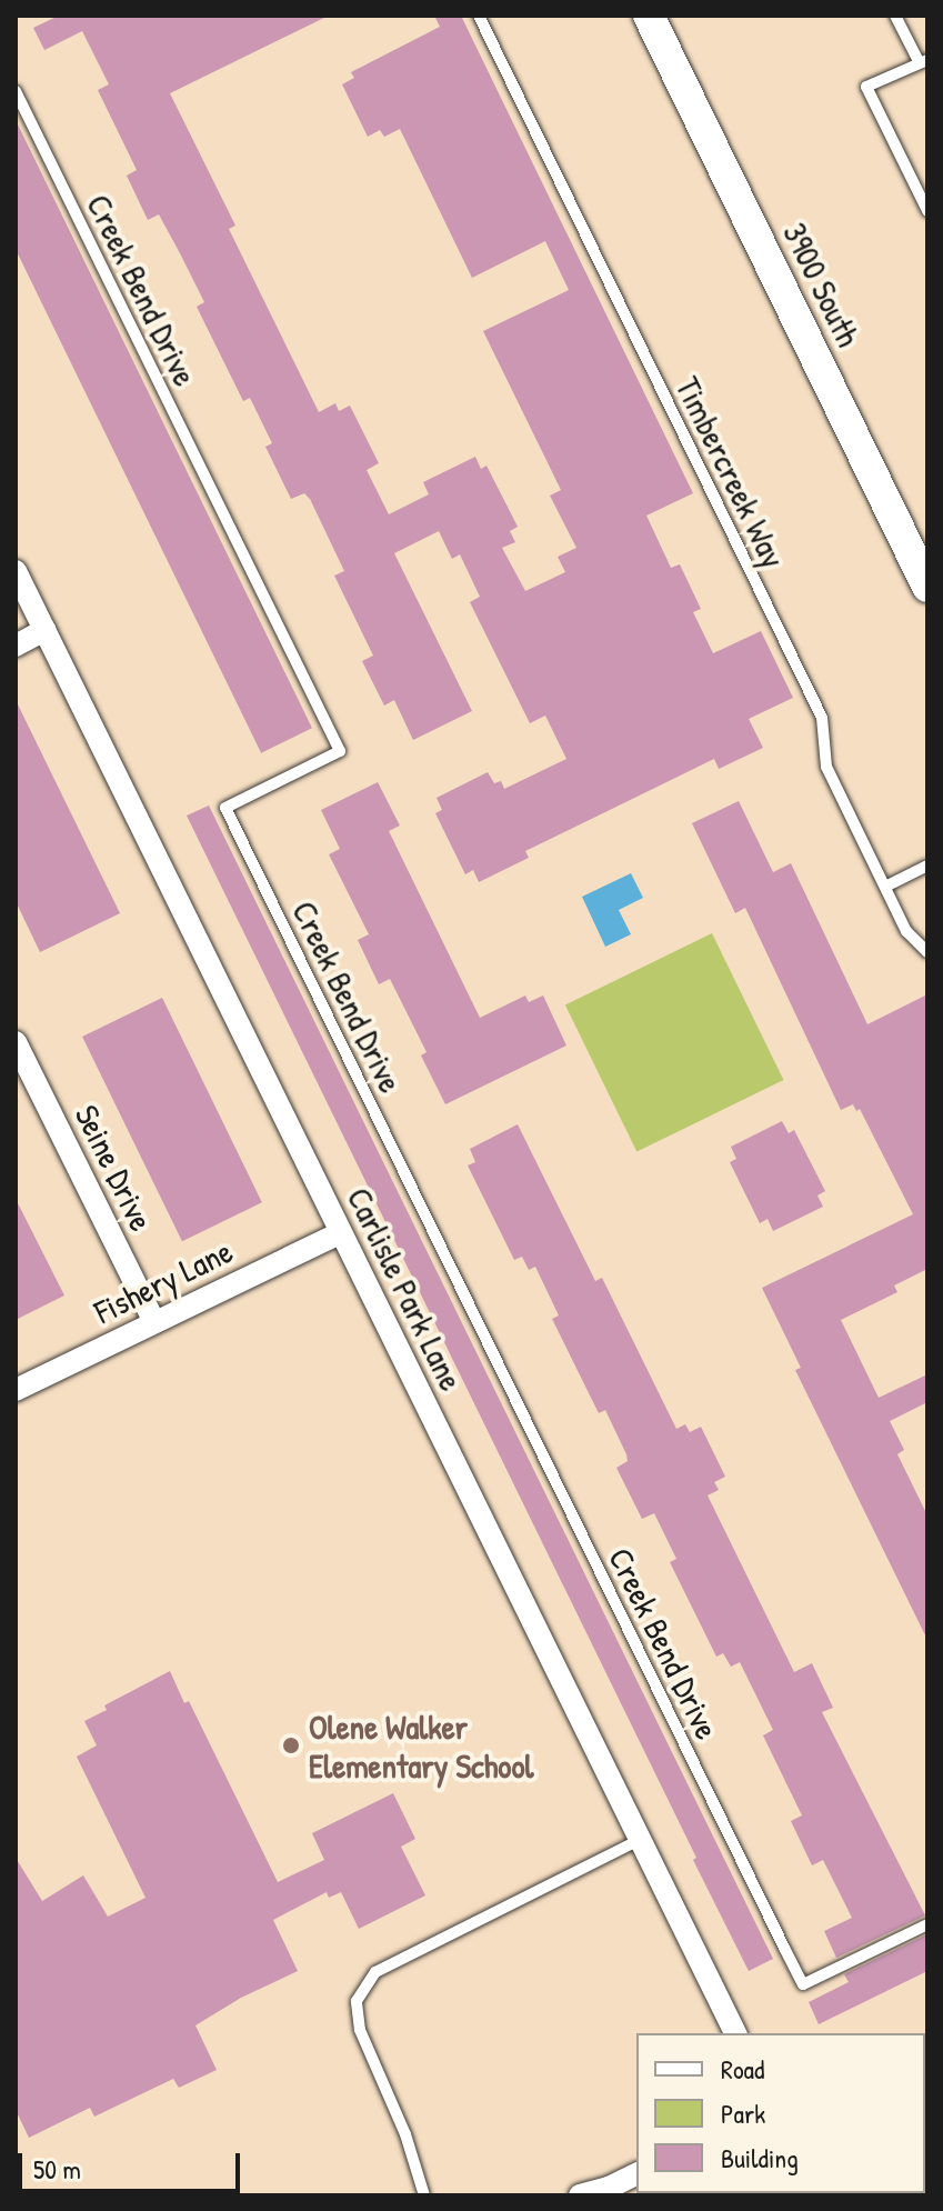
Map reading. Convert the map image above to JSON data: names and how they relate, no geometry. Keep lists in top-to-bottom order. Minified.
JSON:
{"streets":{"main road":["3900 South"],"street":["Seine Drive","Fishery Lane","Carlisle Park Lane"],"lane":["Creek Bend Drive","Timbercreek Way"]},"crossings":[["Seine Drive","Fishery Lane"],["Fishery Lane","Carlisle Park Lane"]],"places":["Olene Walker Elementary School"],"legend":["Road","Park","Building"],"scale_bar":"50 m"}
